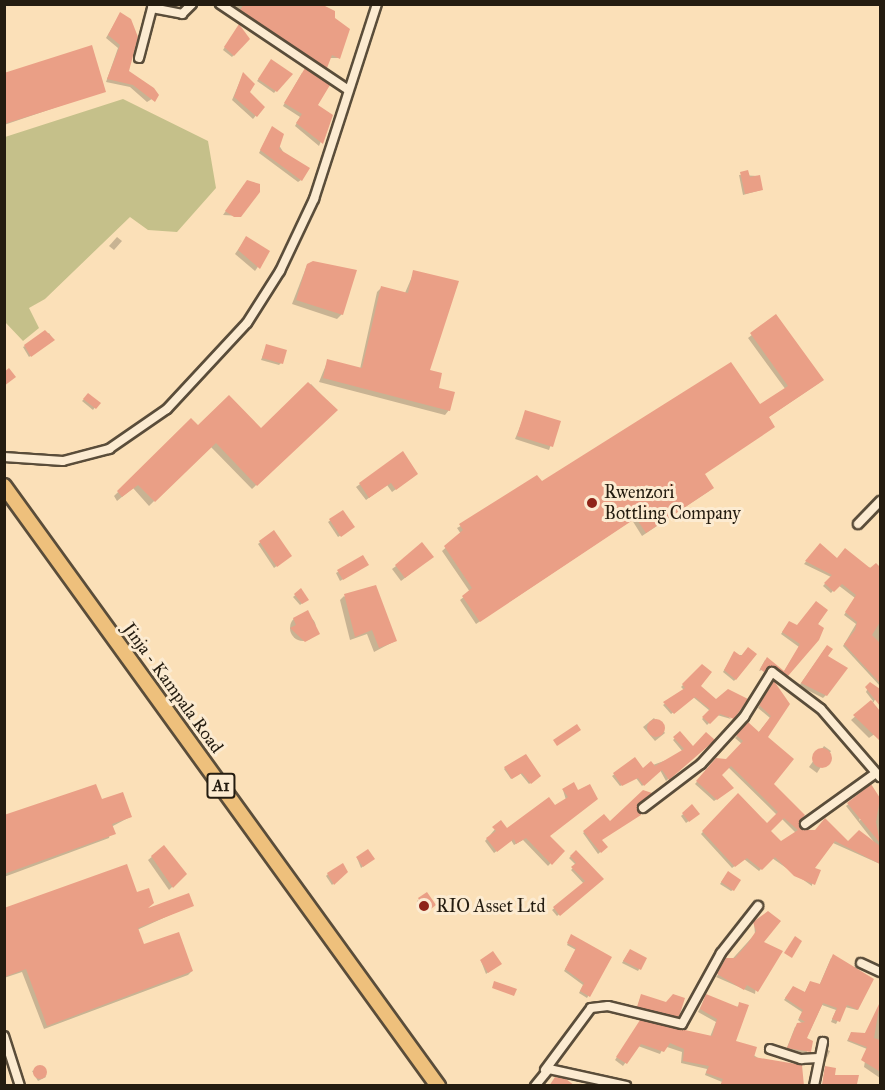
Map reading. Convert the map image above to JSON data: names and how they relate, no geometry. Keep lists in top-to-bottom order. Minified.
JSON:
{"streets":{"highway":["Jinja - Kampala Road","A1"]},"places":["Rwenzori Bottling Company","RIO Asset Ltd"]}
